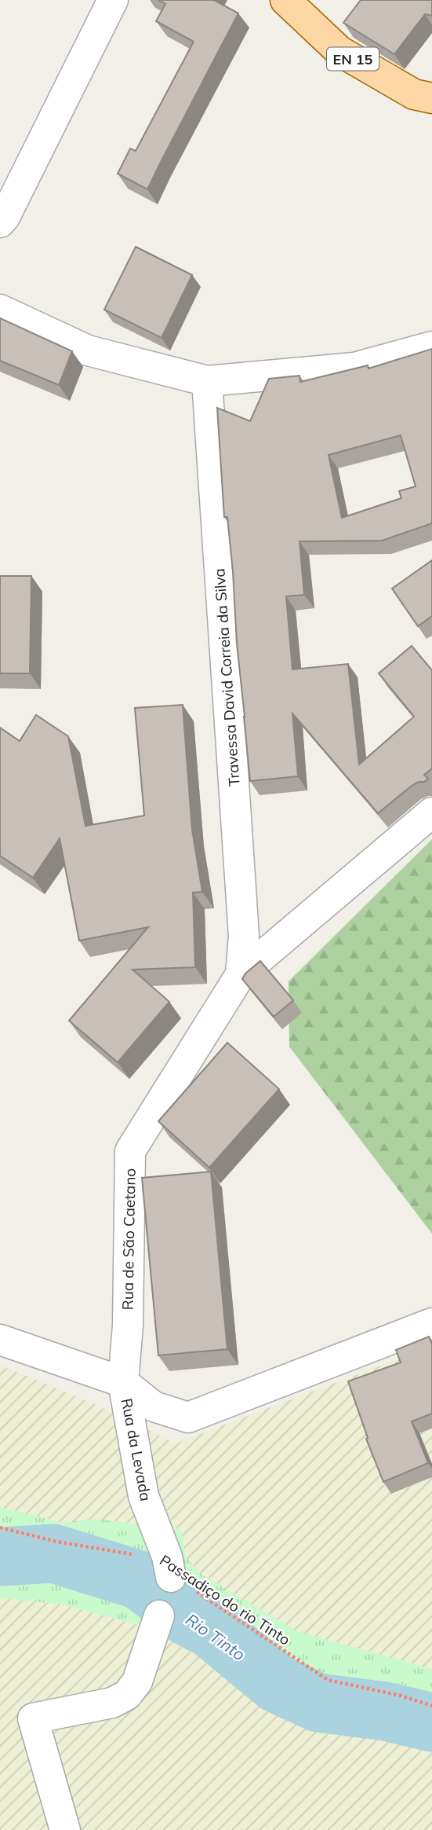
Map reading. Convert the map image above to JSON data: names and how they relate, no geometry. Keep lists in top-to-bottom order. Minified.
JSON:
{"streets":{"main road":["EN 15"],"street":["Travessa David Correia da Silva","Rua de São Caetano","Rua da Levada"],"path":["Passadiço do rio Tinto"]},"crossings":[["Travessa David Correia da Silva","Rua de São Caetano"],["Rua de São Caetano","Rua da Levada"],["Rua da Levada","Passadiço do rio Tinto"]],"water":["Rio Tinto"]}
